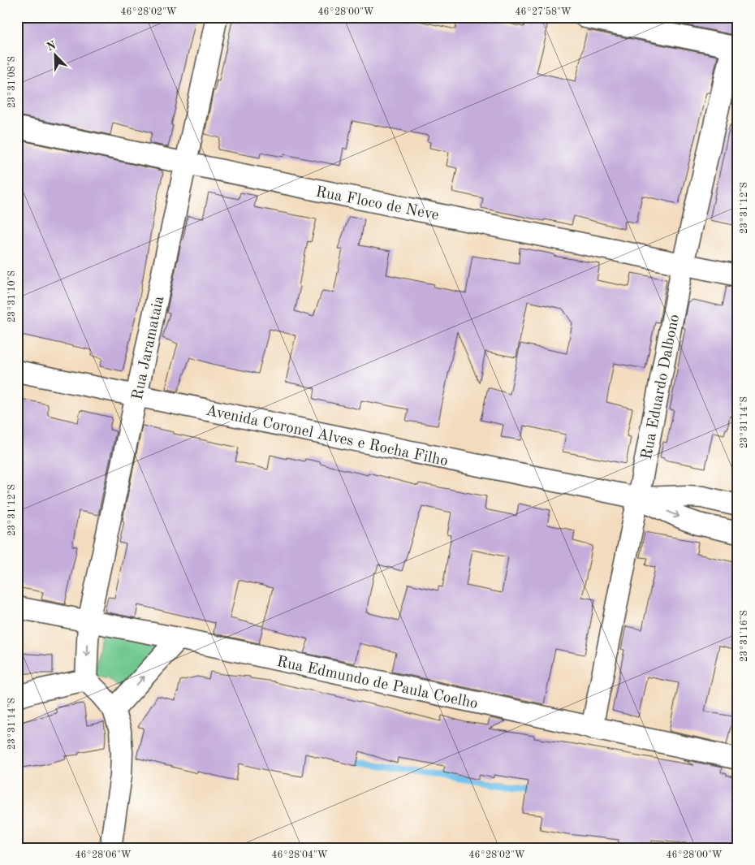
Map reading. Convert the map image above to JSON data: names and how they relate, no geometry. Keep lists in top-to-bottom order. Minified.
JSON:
{"streets":{"street":["Rua Floco de Neve","Rua Jaramataia","Rua Eduardo Dalbono","Avenida Coronel Alves e Rocha Filho","Rua Edmundo de Paula Coelho"]},"crossings":[["Rua Floco de Neve","Rua Jaramataia"],["Rua Floco de Neve","Rua Eduardo Dalbono"],["Rua Jaramataia","Avenida Coronel Alves e Rocha Filho"],["Rua Jaramataia","Rua Edmundo de Paula Coelho"],["Rua Eduardo Dalbono","Avenida Coronel Alves e Rocha Filho"],["Rua Eduardo Dalbono","Rua Edmundo de Paula Coelho"]],"north":"top left","coordinates":["46°28'02\"W","46°28'00\"W","46°27'58\"W","23°31'08\"S","23°31'12\"S","23°31'10\"S","23°31'14\"S","23°31'16\"S","46°28'06\"W","46°28'04\"W"]}
